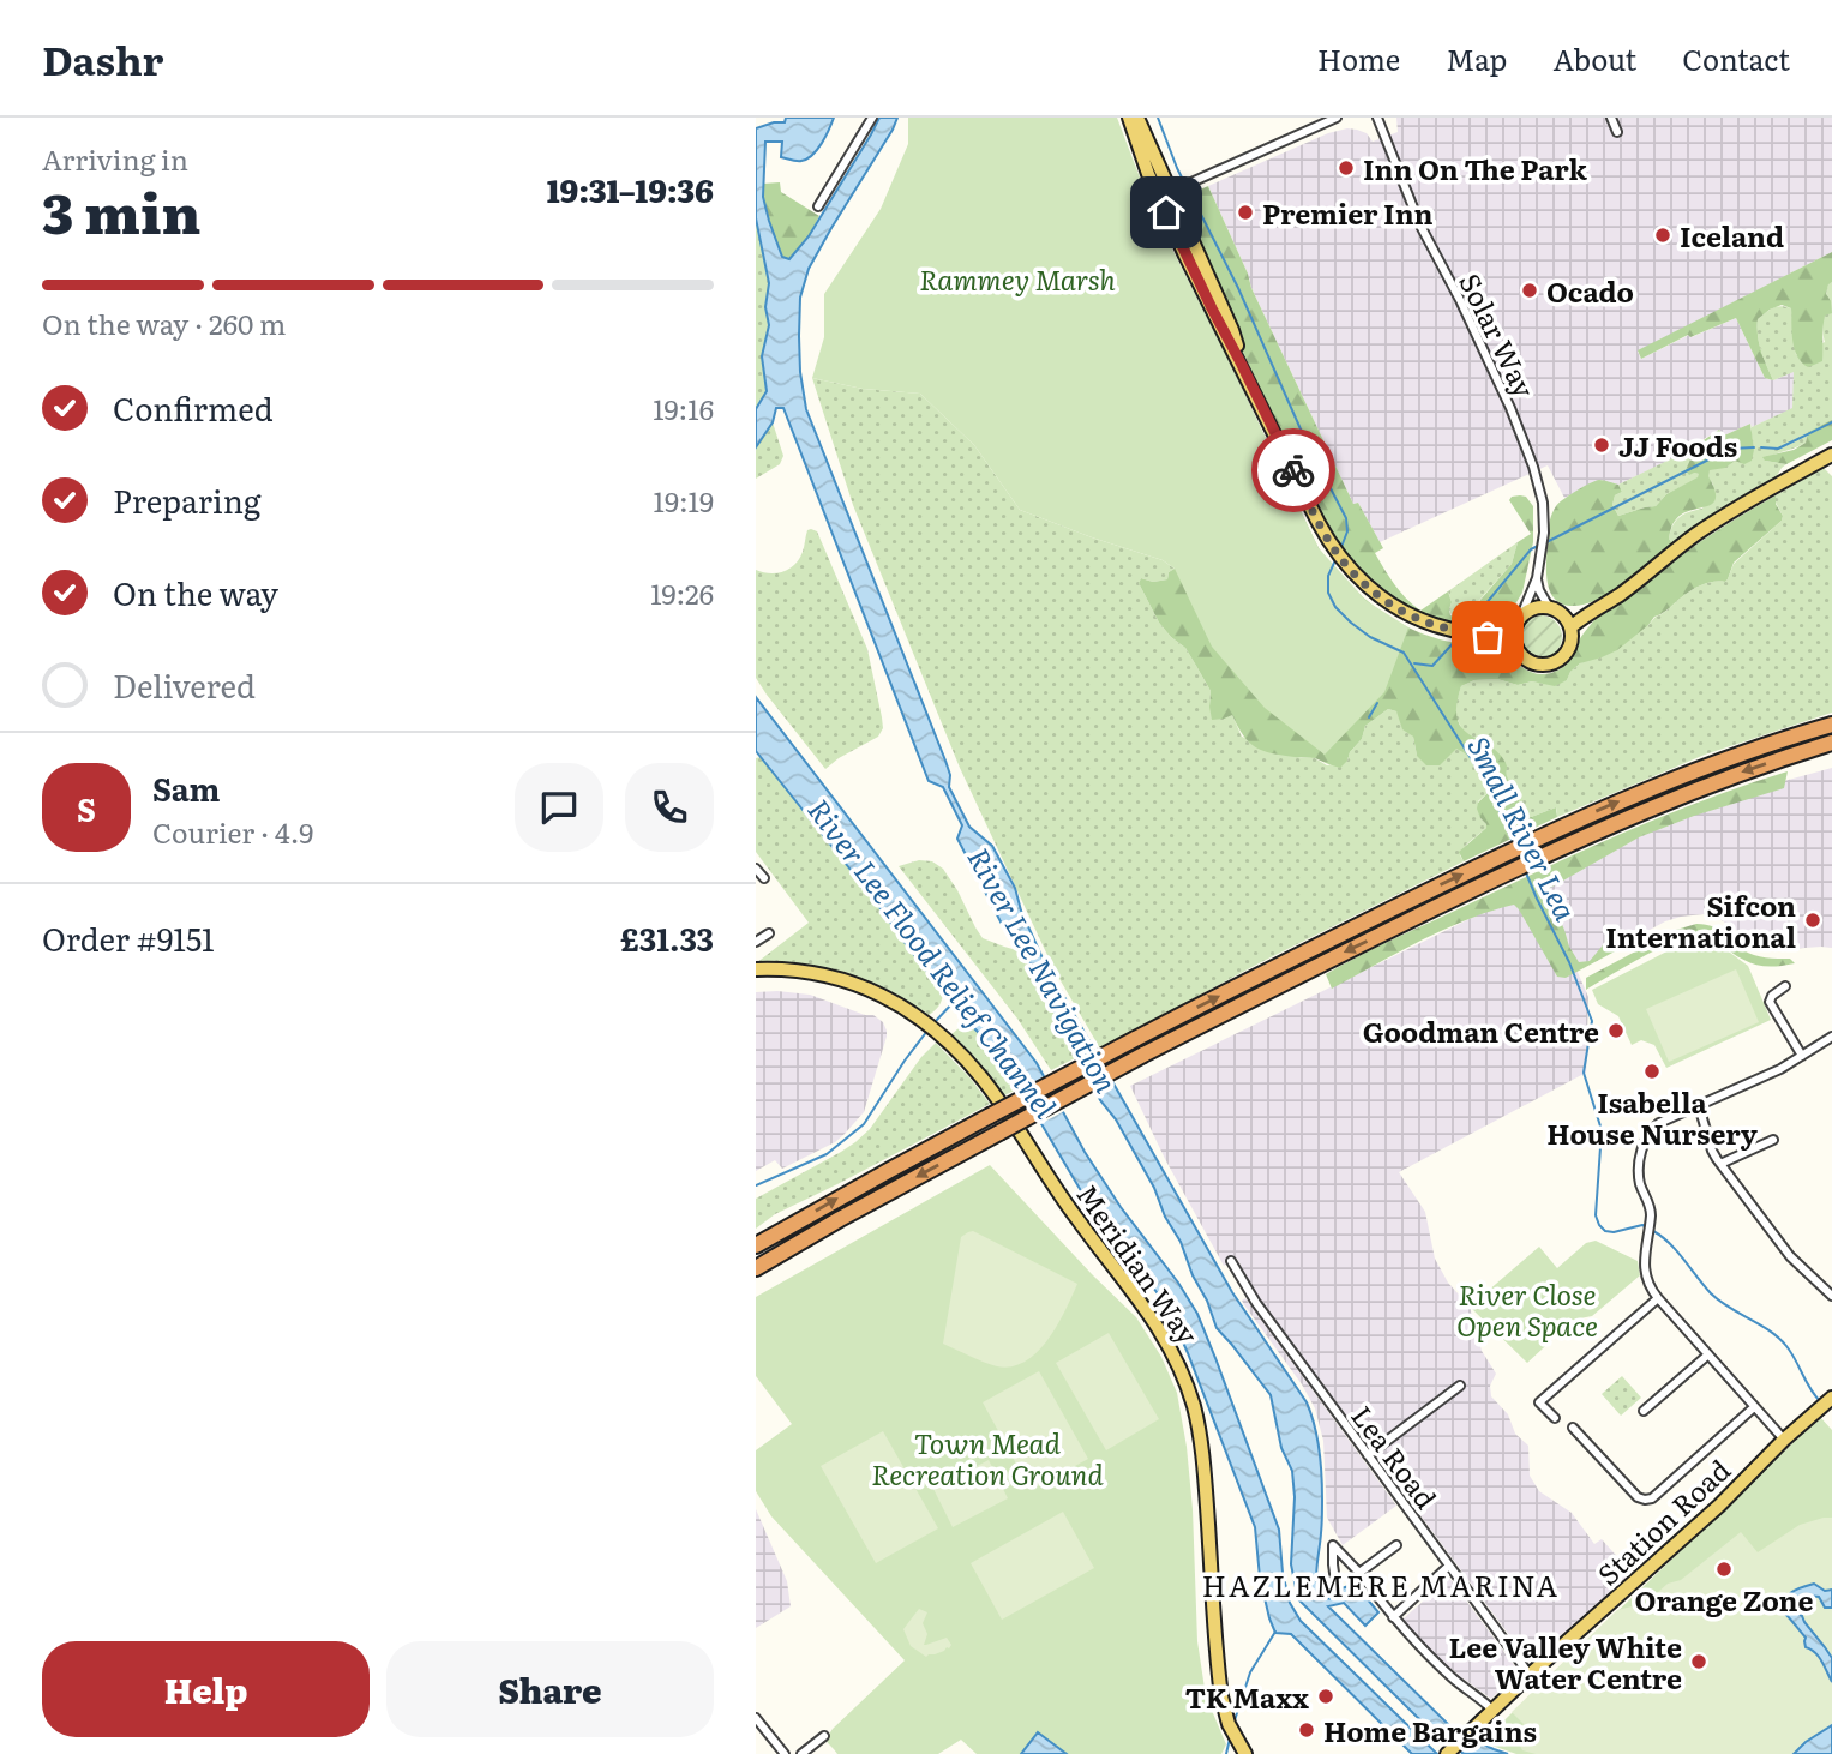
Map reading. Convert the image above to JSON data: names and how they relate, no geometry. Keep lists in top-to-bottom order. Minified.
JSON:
{"streets":{"main road":["Meridian Way","Station Road"],"street":["Solar Way","Lea Road"]},"crossings":[["Lea Road","Station Road"]],"districts":["HAZLEMERE MARINA"],"water":["Small River Lea","River Lee Flood Relief Channel","River Lee Navigation"],"parks":["Rammey Marsh","River Close Open Space","Town Mead Recreation Ground"],"places":["Inn On The Park","Premier Inn","Iceland","Ocado","JJ Foods","Sifcon International","Goodman Centre","Isabella House Nursery","Orange Zone","Lee Valley White Water Centre","TK Maxx","Home Bargains"],"page":{"header":"Dashr","nav":["Home","Map","About","Contact"],"heading":["3 min","Arriving in","19:31–19:36"],"panel":["Sam","Courier · 4.9","Order #9151","£31.33"],"bar":"On the way · 260 m","list":[["Confirmed","19:16"],["Preparing","19:19"],["On the way","19:26"],"Delivered"],"round":"S","buttons":["Help","Share"]}}
